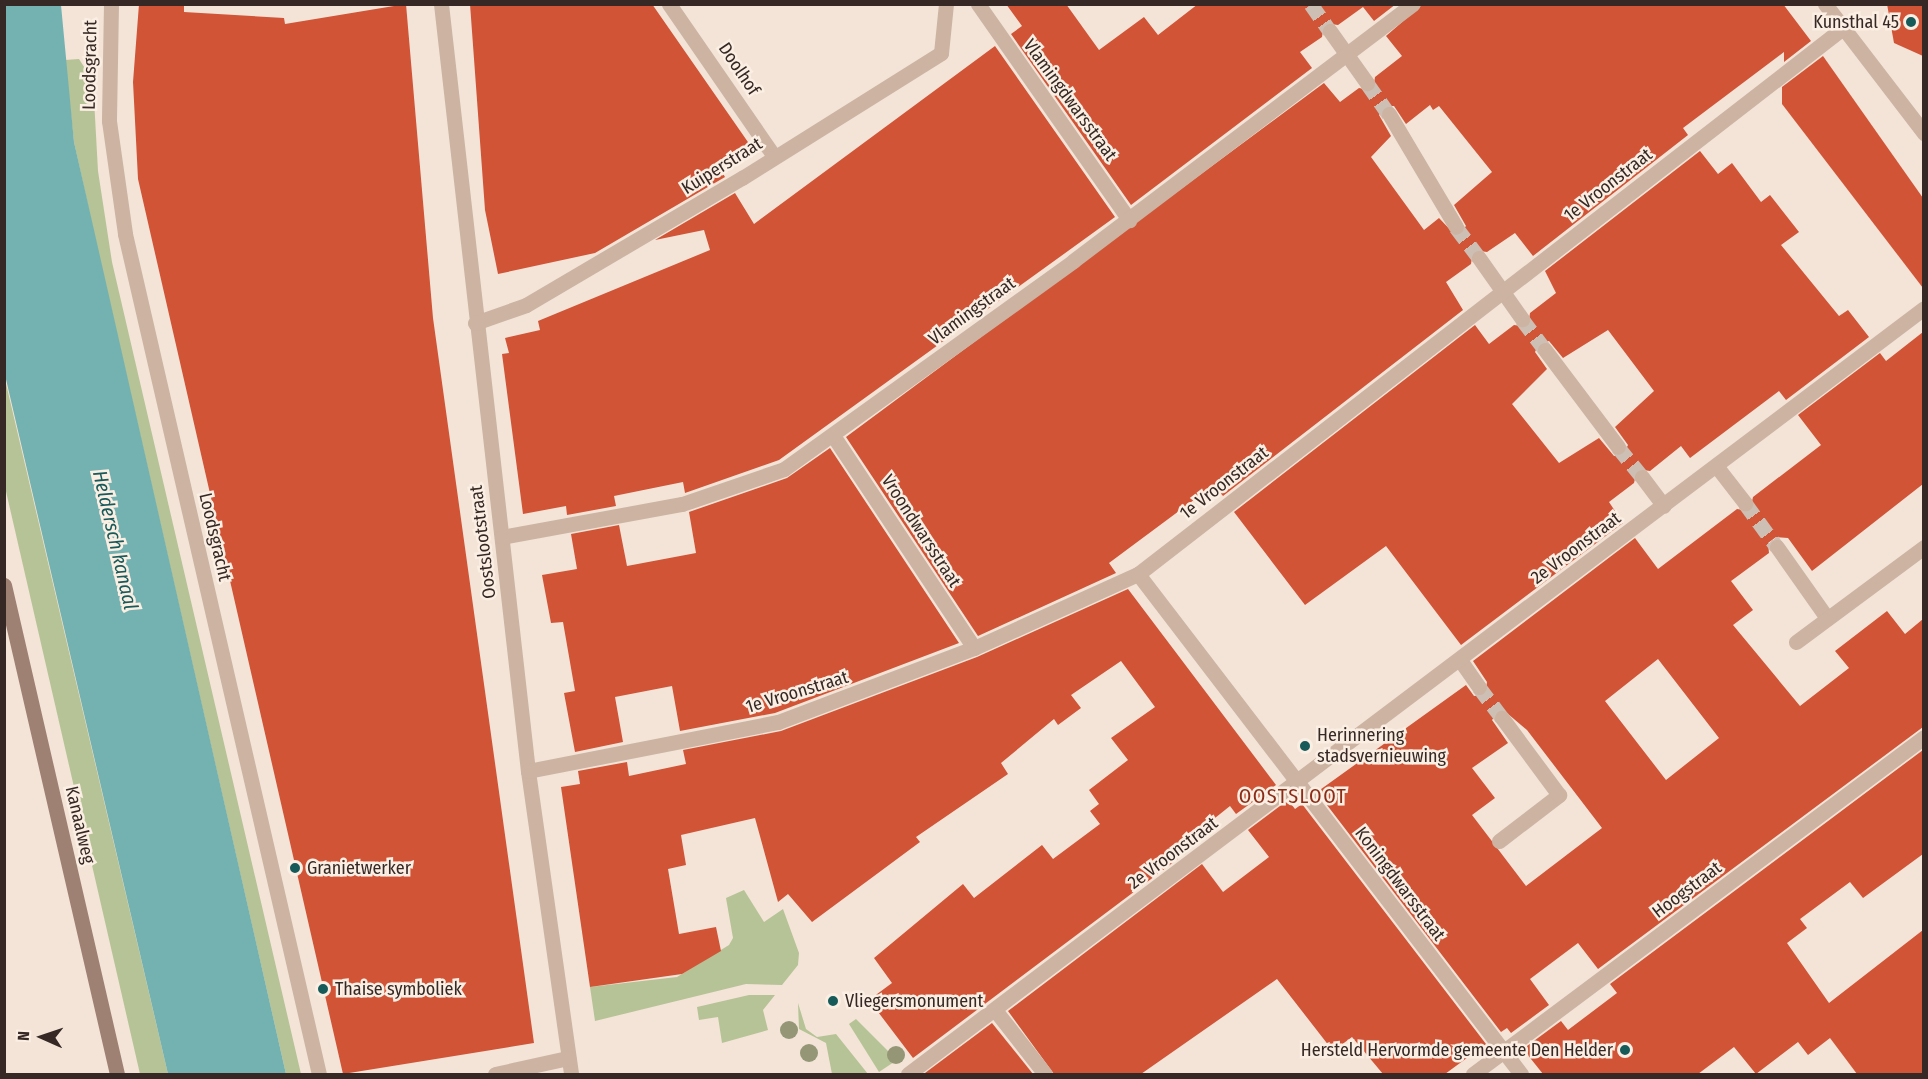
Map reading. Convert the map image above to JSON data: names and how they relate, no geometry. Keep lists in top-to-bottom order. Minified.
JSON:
{"streets":{"main road":["Kanaalweg"],"street":["Loodsgracht","Doolhof","Vlamingdwarsstraat","Kuiperstraat","1e Vroonstraat","Vlamingstraat","Vroondwarsstraat","Oostslootstraat","2e Vroonstraat","Koningdwarsstraat","Hoogstraat"]},"crossings":[["Doolhof","Kuiperstraat"],["Vlamingdwarsstraat","Vlamingstraat"],["Kuiperstraat","Oostslootstraat"],["1e Vroonstraat","Vroondwarsstraat"],["1e Vroonstraat","Oostslootstraat"],["1e Vroonstraat","Koningdwarsstraat"],["Vlamingstraat","Vroondwarsstraat"],["Vlamingstraat","Oostslootstraat"],["2e Vroonstraat","Koningdwarsstraat"],["Koningdwarsstraat","Hoogstraat"]],"districts":["OOSTSLOOT"],"water":["Heldersch kanaal"],"places":["Kunsthal 45","Herinnering stadsvernieuwing","Granietwerker","Thaise symboliek","Vliegersmonument","Hersteld Hervormde gemeente Den Helder"],"north":"left"}
